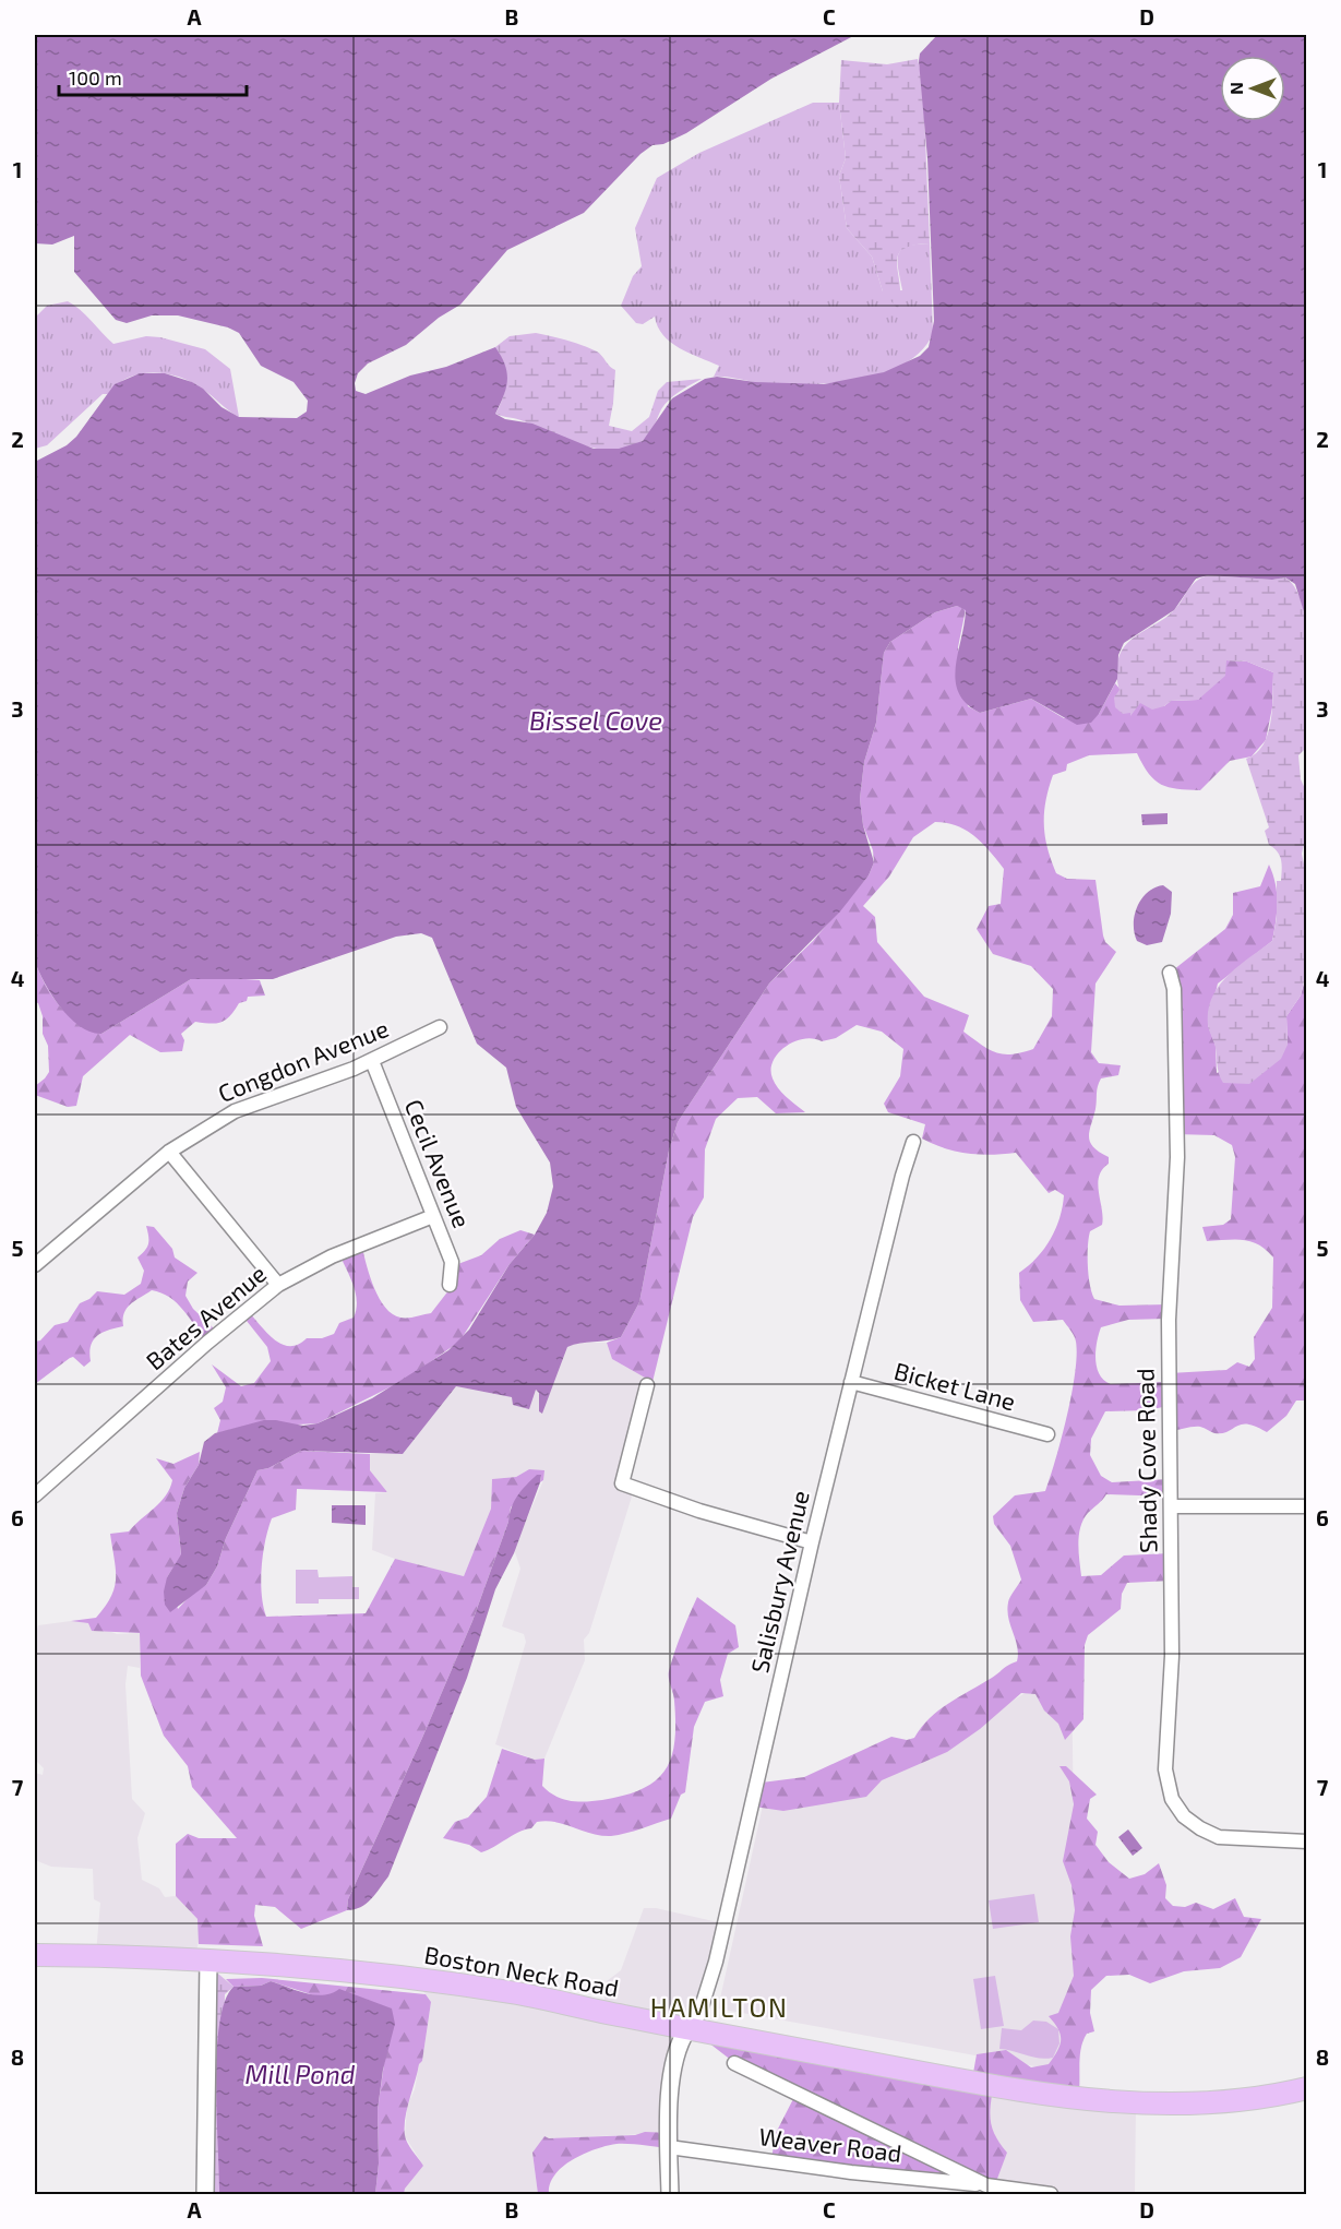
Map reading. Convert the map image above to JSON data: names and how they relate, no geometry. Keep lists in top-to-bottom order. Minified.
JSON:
{"streets":{"main road":["Boston Neck Road"],"street":["Congdon Avenue","Cecil Avenue","Bates Avenue","Bicket Lane","Shady Cove Road","Salisbury Avenue","Weaver Road"]},"crossings":[["Congdon Avenue","Cecil Avenue"],["Cecil Avenue","Bates Avenue"],["Bicket Lane","Salisbury Avenue"],["Salisbury Avenue","Boston Neck Road"]],"districts":["HAMILTON"],"water":["Bissel Cove","Mill Pond"],"scale_bar":"100 m","north":"left","grid":{"columns":["A","B","C","D"],"rows":["1","2","3","4","5","6","7","8"]}}
